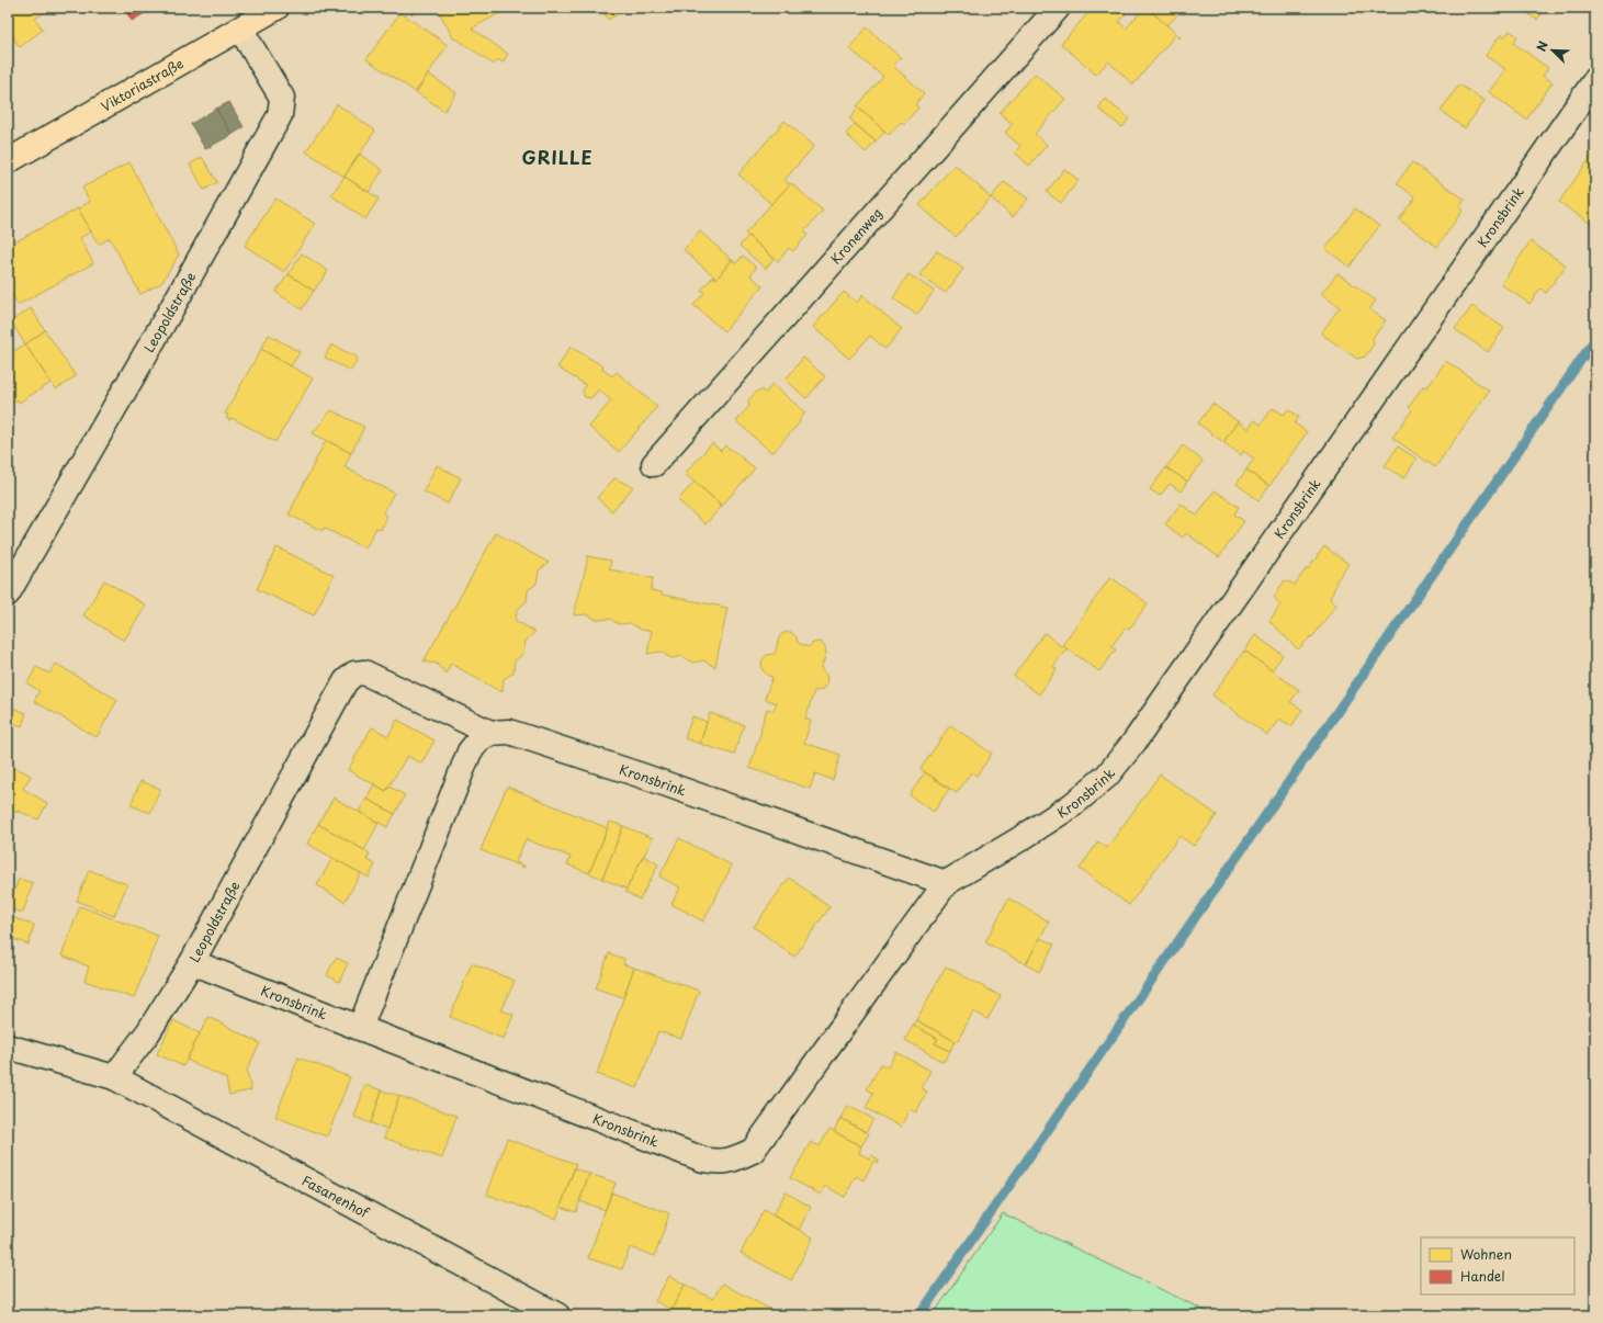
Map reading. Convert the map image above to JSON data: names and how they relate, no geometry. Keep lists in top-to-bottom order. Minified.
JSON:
{"streets":{"main road":["Viktoriastraße"],"street":["Kronsbrink","Kronenweg","Leopoldstraße","Fasanenhof"]},"crossings":[["Viktoriastraße","Leopoldstraße"],["Kronsbrink","Leopoldstraße"],["Leopoldstraße","Fasanenhof"]],"districts":["GRILLE"],"legend":["Wohnen","Handel"],"north":"top left"}
